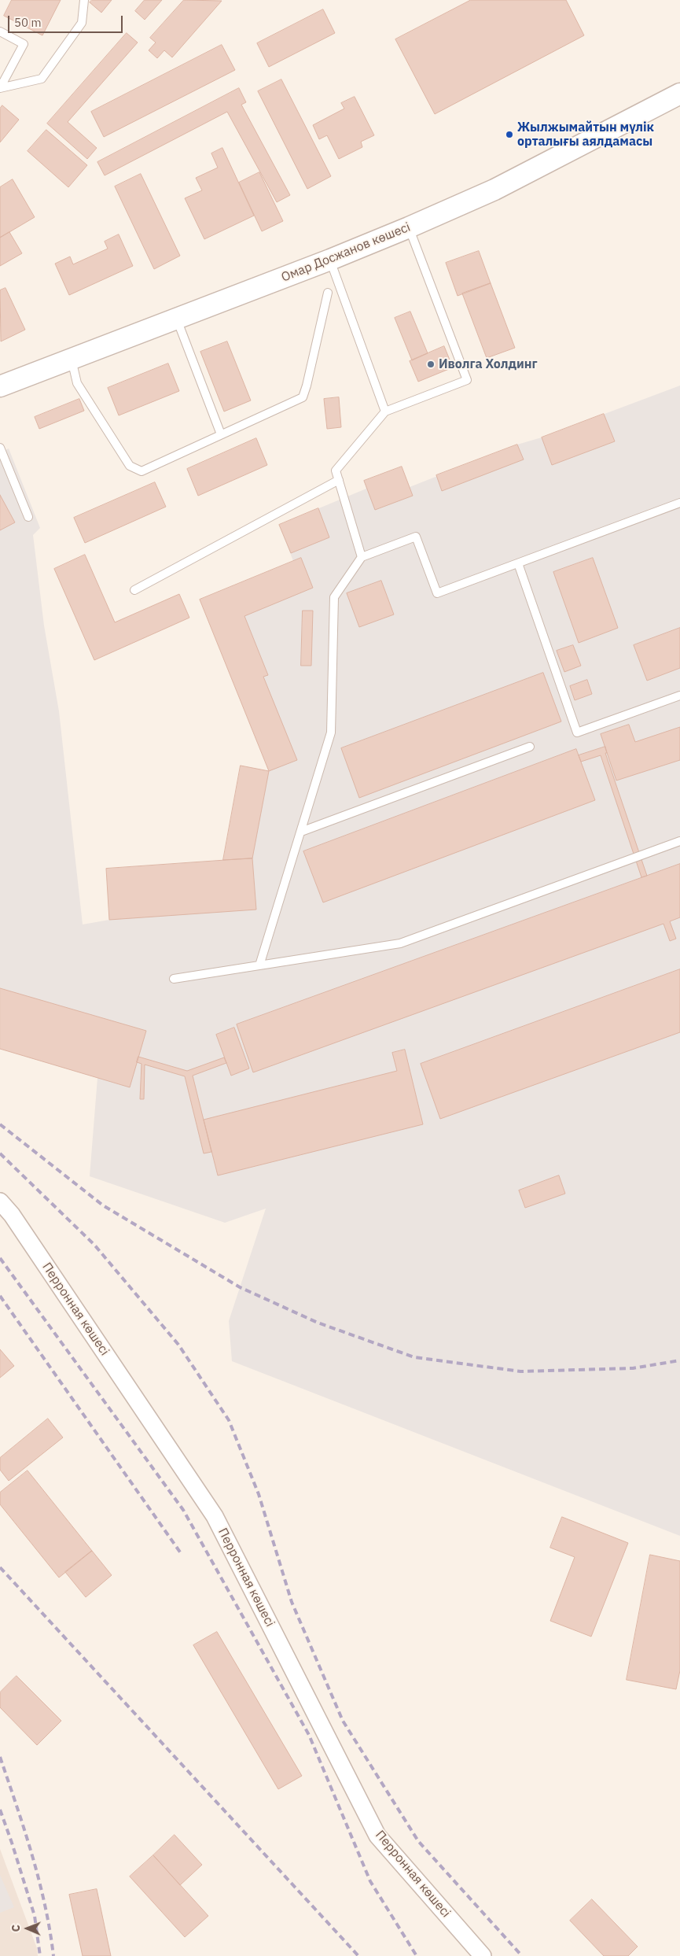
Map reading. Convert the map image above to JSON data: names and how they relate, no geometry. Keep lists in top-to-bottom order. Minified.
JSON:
{"streets":{"street":["Омар Досжанов көшесі","Перронная көшесі"]},"places":["Жылжымайтын мүлік орталығы аялдамасы","Иволга Холдинг"],"scale_bar":"50 m","north":"left"}
